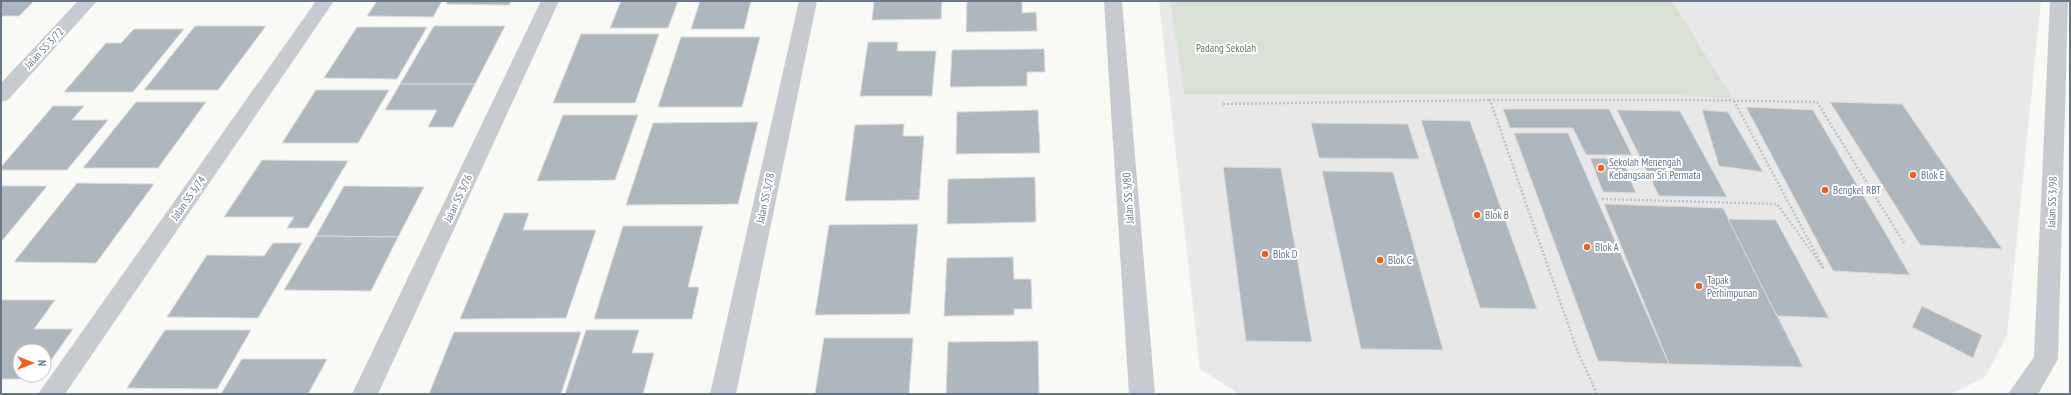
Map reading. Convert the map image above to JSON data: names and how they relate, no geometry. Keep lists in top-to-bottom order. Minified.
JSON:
{"streets":{"street":["Jalan SS 3/72","Jalan SS 3/74","Jalan SS 3/76","Jalan SS 3/78","Jalan SS 3/80","Jalan SS 3/98"]},"parks":["Padang Sekolah"],"places":["Sekolah Menengah Kebangsaan Sri Permata","Blok E","Bengkel RBT","Blok B","Blok A","Blok D","Blok C","Tapak Perhimpunan"],"north":"right"}
